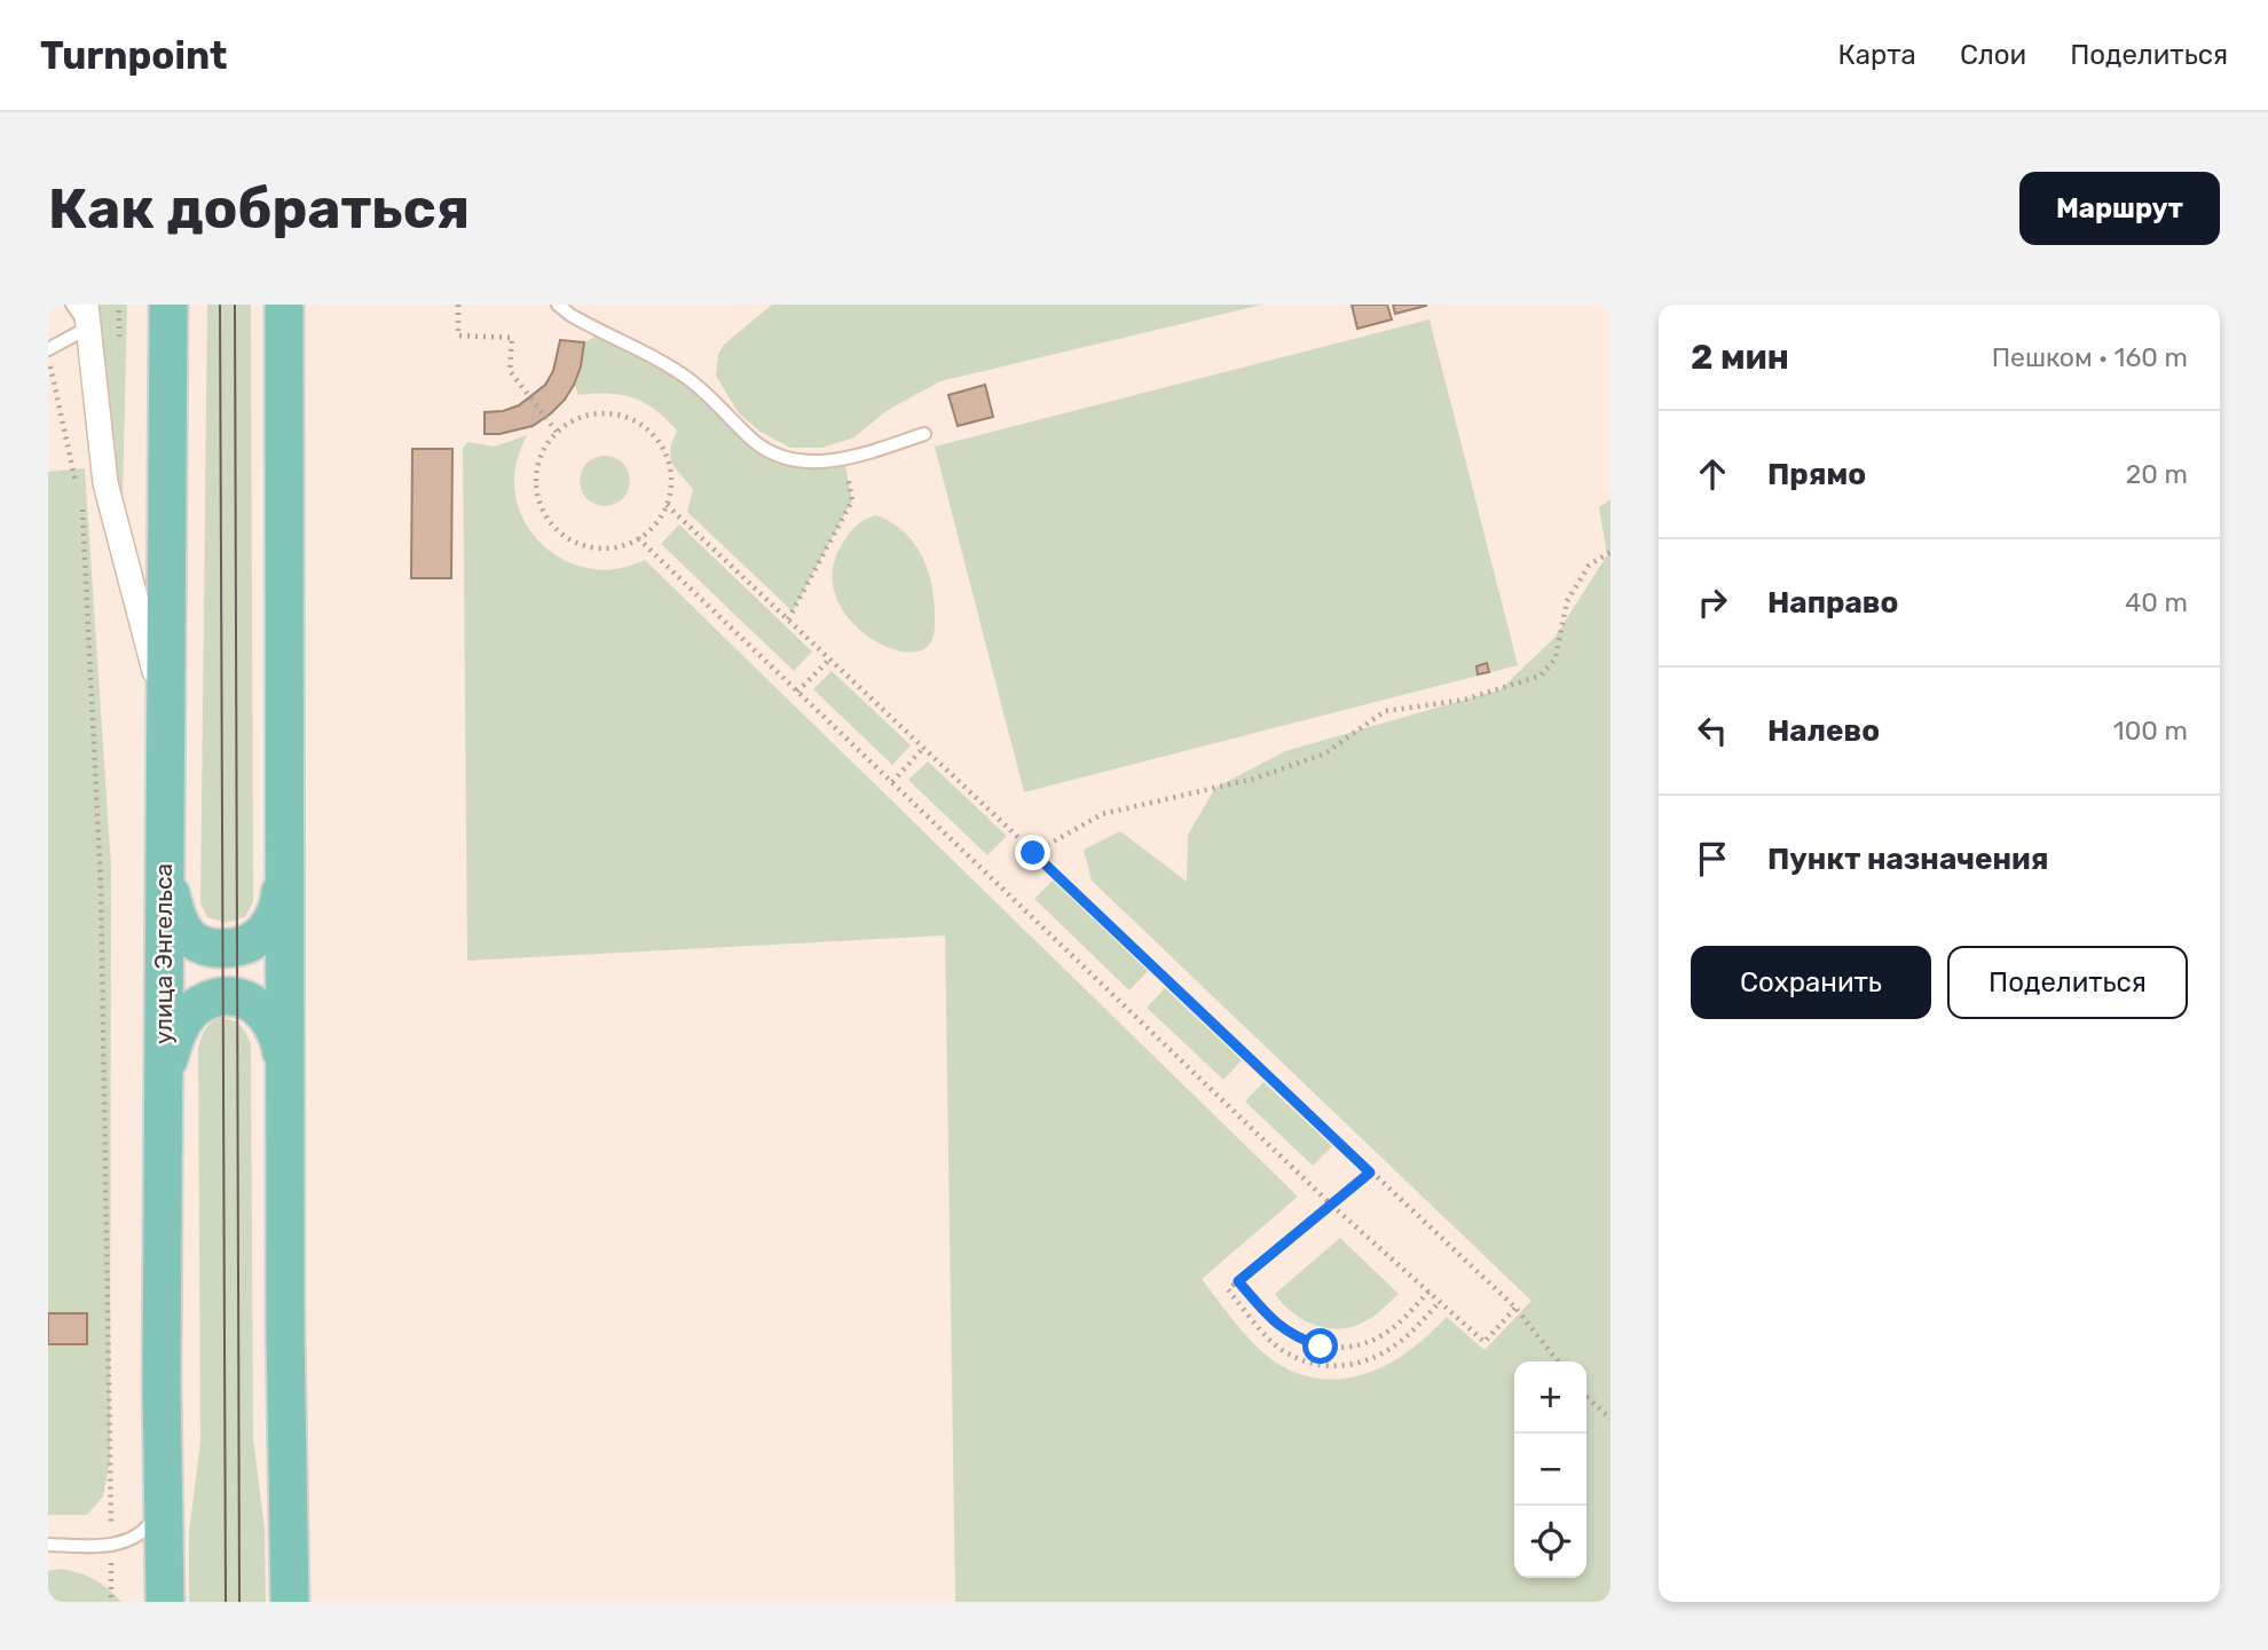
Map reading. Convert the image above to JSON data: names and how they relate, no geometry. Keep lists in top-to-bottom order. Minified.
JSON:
{"streets":{"main road":["улица Энгельса"]},"page":{"header":"Turnpoint","nav":["Карта","Слои","Поделиться"],"buttons":["Маршрут",["Сохранить","Поделиться"]],"title":"Как добраться","heading":["2 мин","Пешком · 160 m"],"list":[["Прямо","20 m"],["Направо","40 m"],["Налево","100 m"],"Пункт назначения"],"map_buttons":["+","−"]}}
